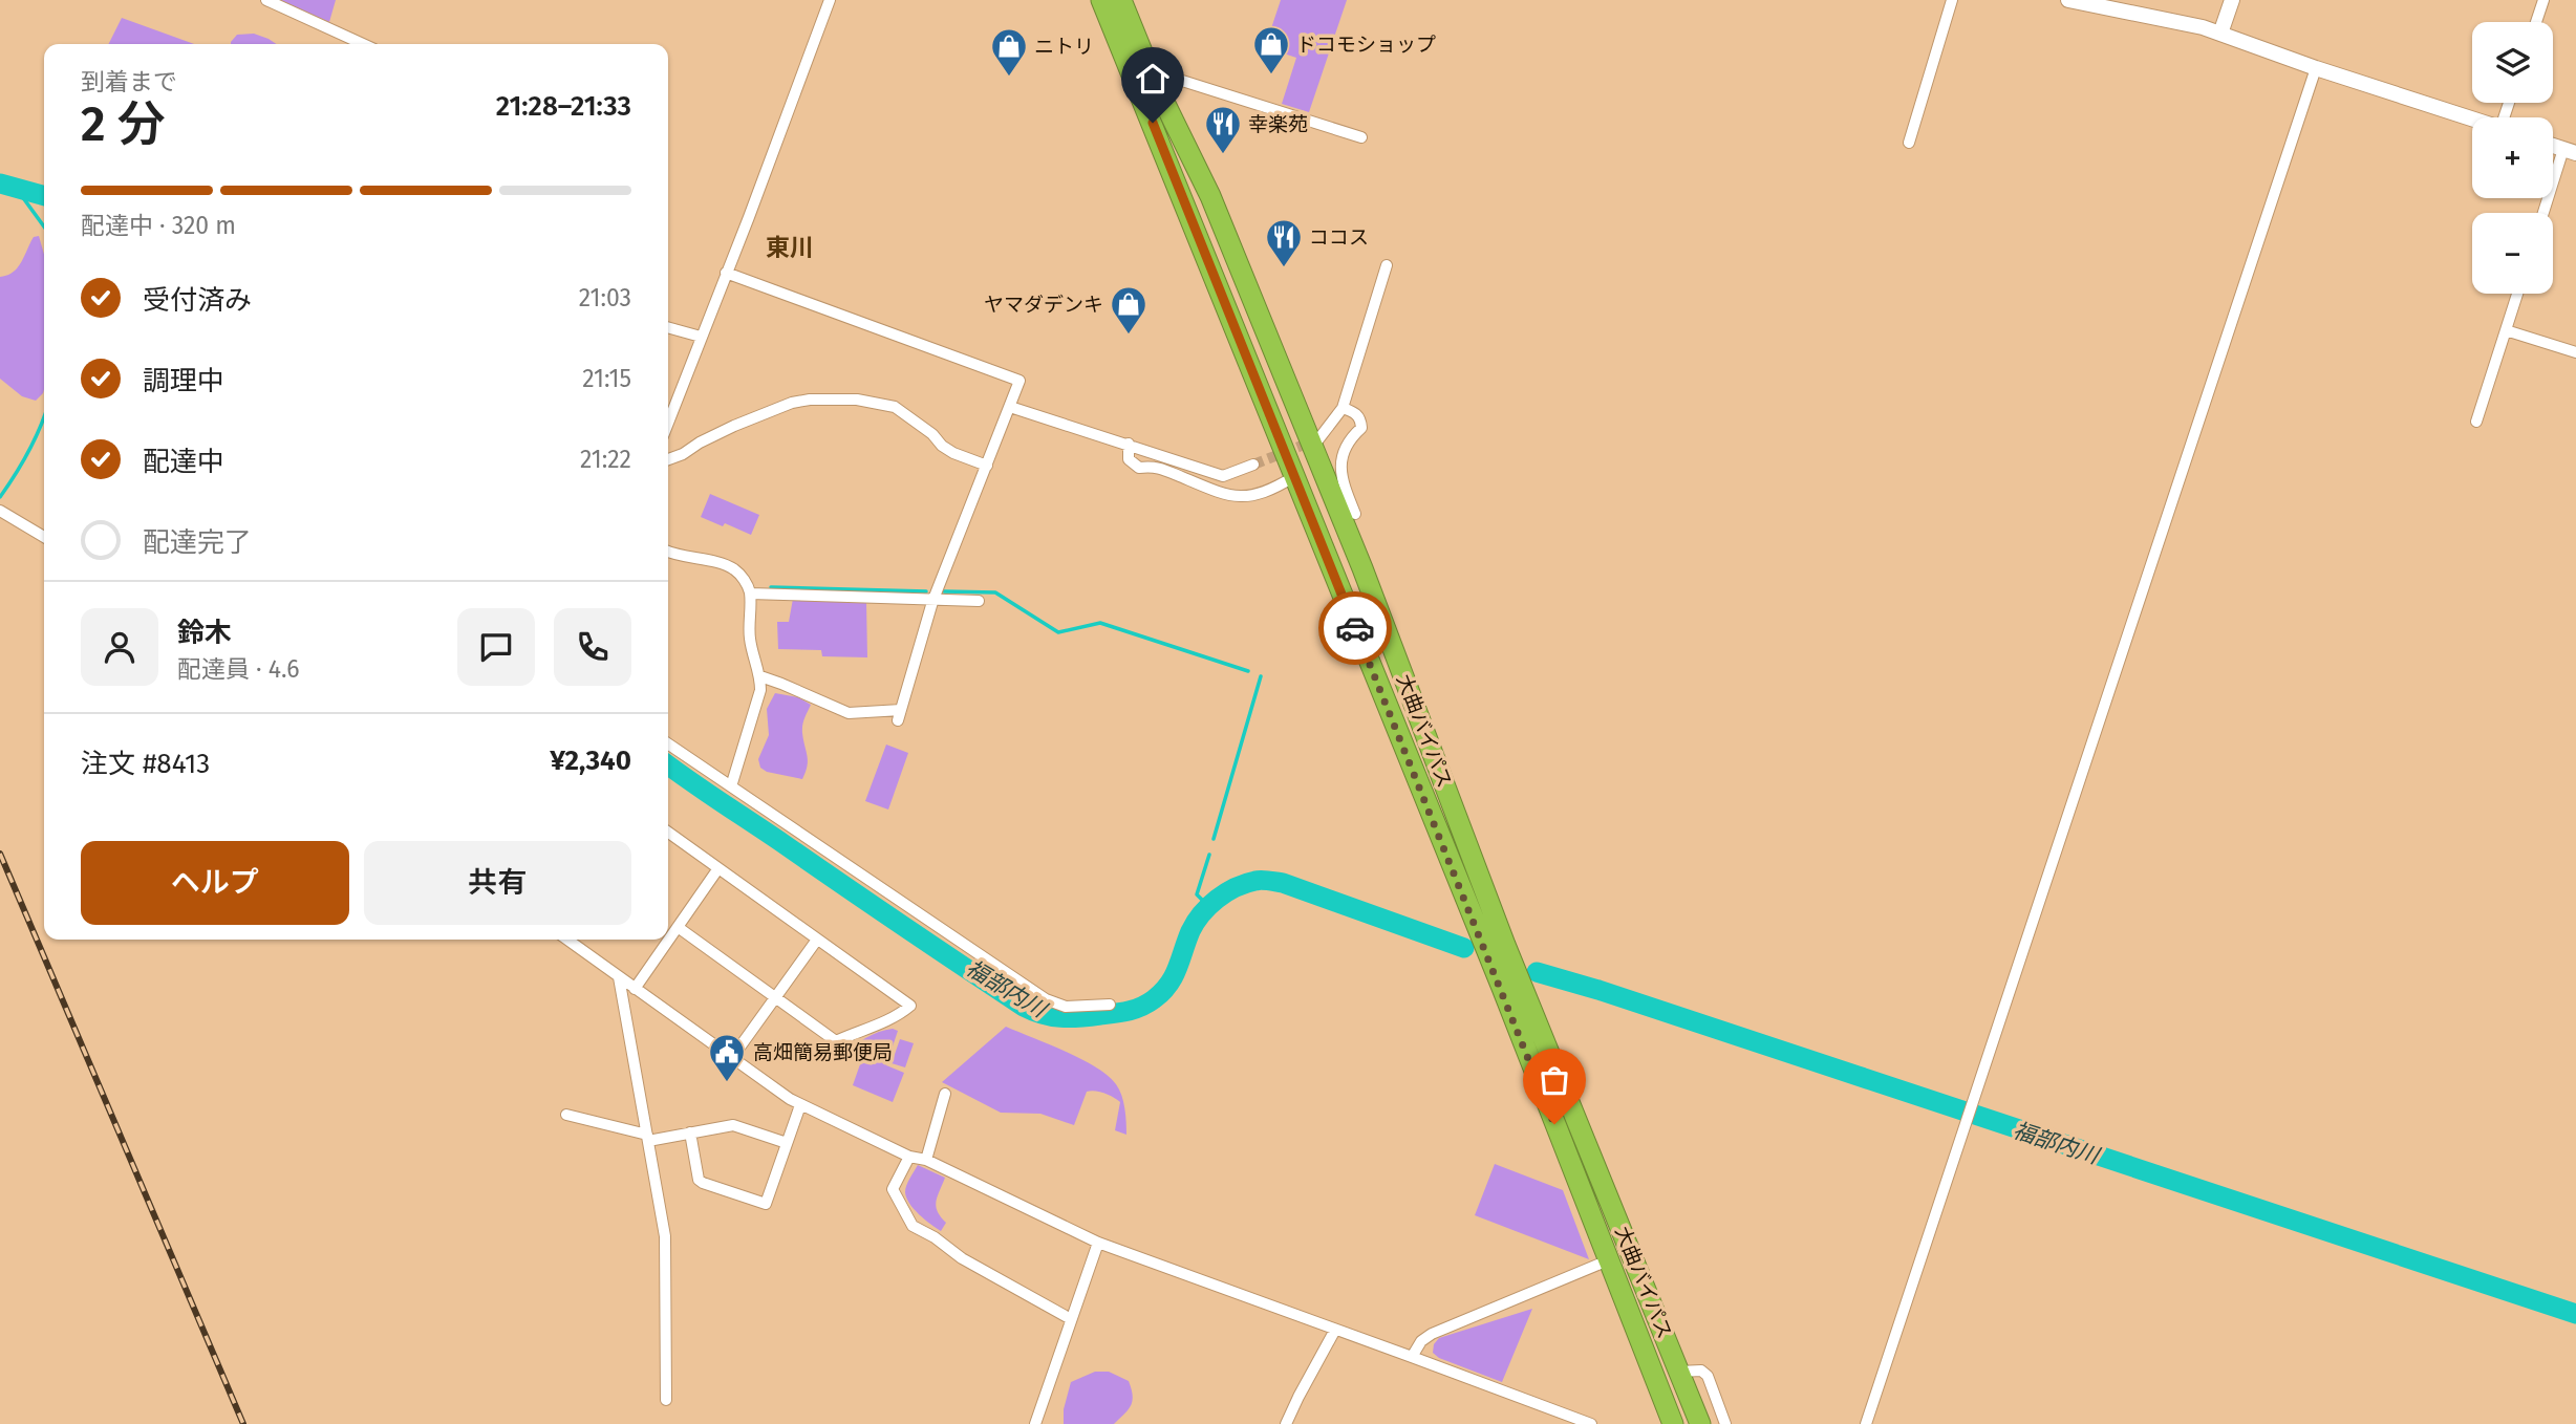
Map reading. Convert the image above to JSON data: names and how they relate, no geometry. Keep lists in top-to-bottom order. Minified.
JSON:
{"streets":{"highway":["大曲バイパス"]},"districts":["東川"],"water":["福部内川"],"places":{"shop":["ドコモショップ","ニトリ","ヤマダデンキ"],"restaurant":["幸楽苑","ココス"],"public building":["高畑簡易郵便局"]},"page":{"map_buttons":["+","−"],"heading":["2 分","到着まで","21:28–21:33"],"panel":["鈴木","配達員 · 4.6","注文 #8413","¥2,340"],"bar":"配達中 · 320 m","list":[["受付済み","21:03"],["調理中","21:15"],["配達中","21:22"],"配達完了"],"buttons":["ヘルプ","共有"]}}
